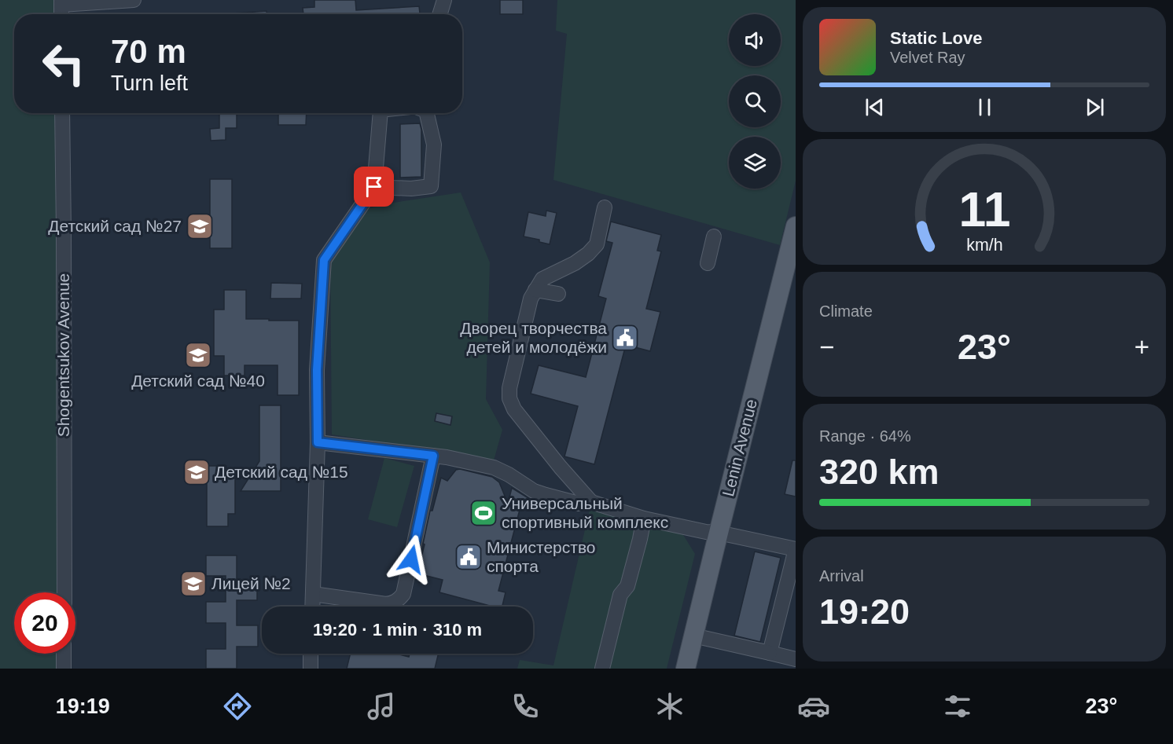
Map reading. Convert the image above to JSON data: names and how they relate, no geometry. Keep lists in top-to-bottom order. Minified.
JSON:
{"streets":{"main road":["Lenin Avenue"],"street":["Shogentsukov Avenue"]},"places":{"school or university":["Детский сад №27","Детский сад №40","Детский сад №15","Лицей №2"],"public building":["Дворец творчества детей и молодёжи","Министерство спорта"],"sports":["Универсальный спортивный комплекс"]},"page":{"turn":["70 m","Turn left"],"song":["Static Love","Velvet Ray"],"tile":["Climate",["Range · 64%","320 km"],["Arrival","19:20"]],"heat":["−","23°","+"],"limit":"20","trip":"19:20 · 1 min · 310 m","tabs":["19:19","23°"],"gauge":["11","km/h"]}}
